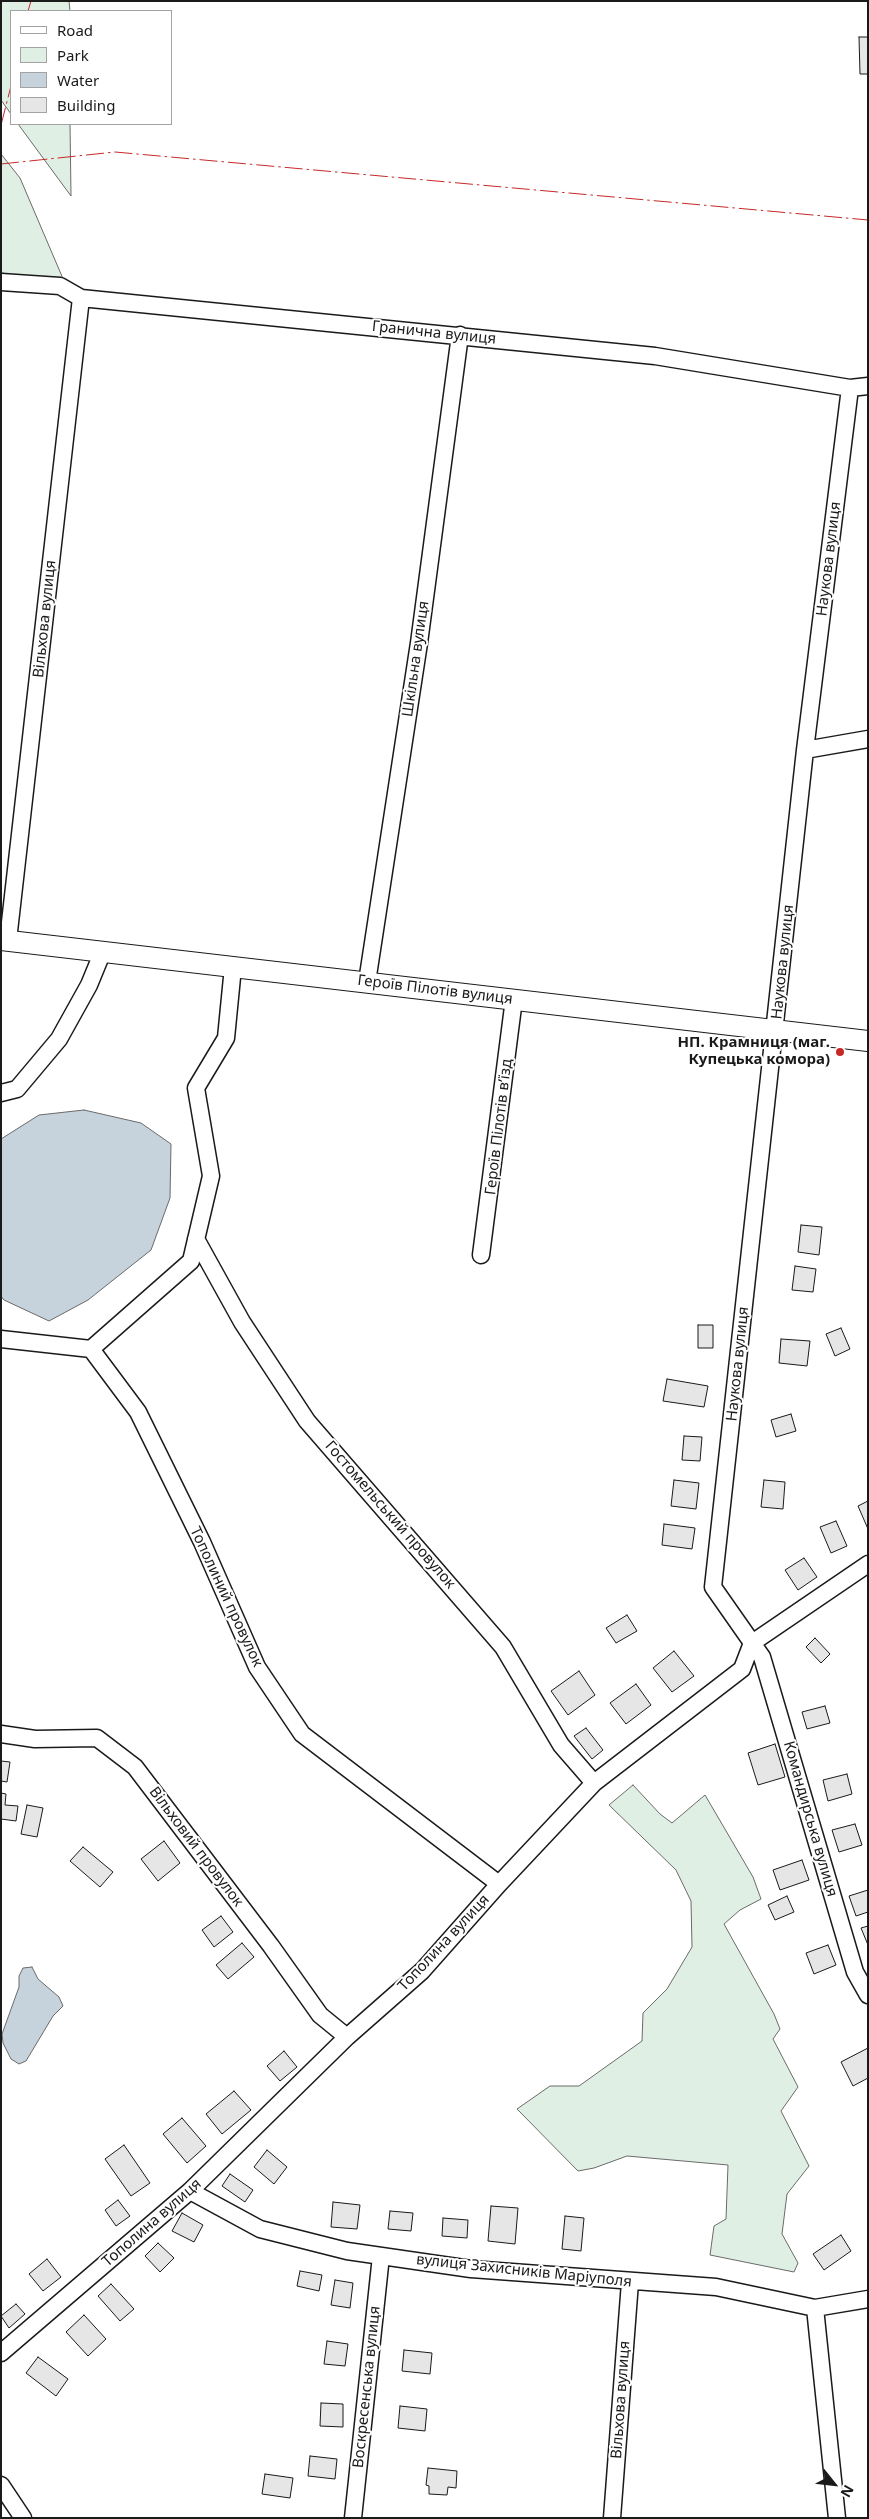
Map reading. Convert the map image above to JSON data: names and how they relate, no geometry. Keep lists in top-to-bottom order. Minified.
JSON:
{"streets":{"street":["Гранична вулиця","Наукова вулиця","Вільхова вулиця","Шкільна вулиця","Героїв Пілотів вулиця","Героїв Пілотів в’їзд","Гостомельський провулок","Тополиний провулок","Командирська вулиця","Вільховий провулок","Тополина вулиця","вулиця Захисників Маріуполя","Воскресенська вулиця"]},"crossings":[["Гранична вулиця","Наукова вулиця"],["Гранична вулиця","Вільхова вулиця"],["Гранична вулиця","Шкільна вулиця"],["Наукова вулиця","Героїв Пілотів вулиця"],["Наукова вулиця","Командирська вулиця"],["Наукова вулиця","Тополина вулиця"],["Вільхова вулиця","Героїв Пілотів вулиця"],["Вільхова вулиця","вулиця Захисників Маріуполя"],["Шкільна вулиця","Героїв Пілотів вулиця"],["Героїв Пілотів вулиця","Героїв Пілотів в’їзд"],["Гостомельський провулок","Тополина вулиця"],["Тополиний провулок","Тополина вулиця"],["Командирська вулиця","Тополина вулиця"],["Вільховий провулок","Тополина вулиця"],["Тополина вулиця","вулиця Захисників Маріуполя"],["вулиця Захисників Маріуполя","Воскресенська вулиця"]],"places":["НП. Крамниця (маг. Купецька комора)"],"legend":["Road","Park","Water","Building"],"north":"bottom right"}
